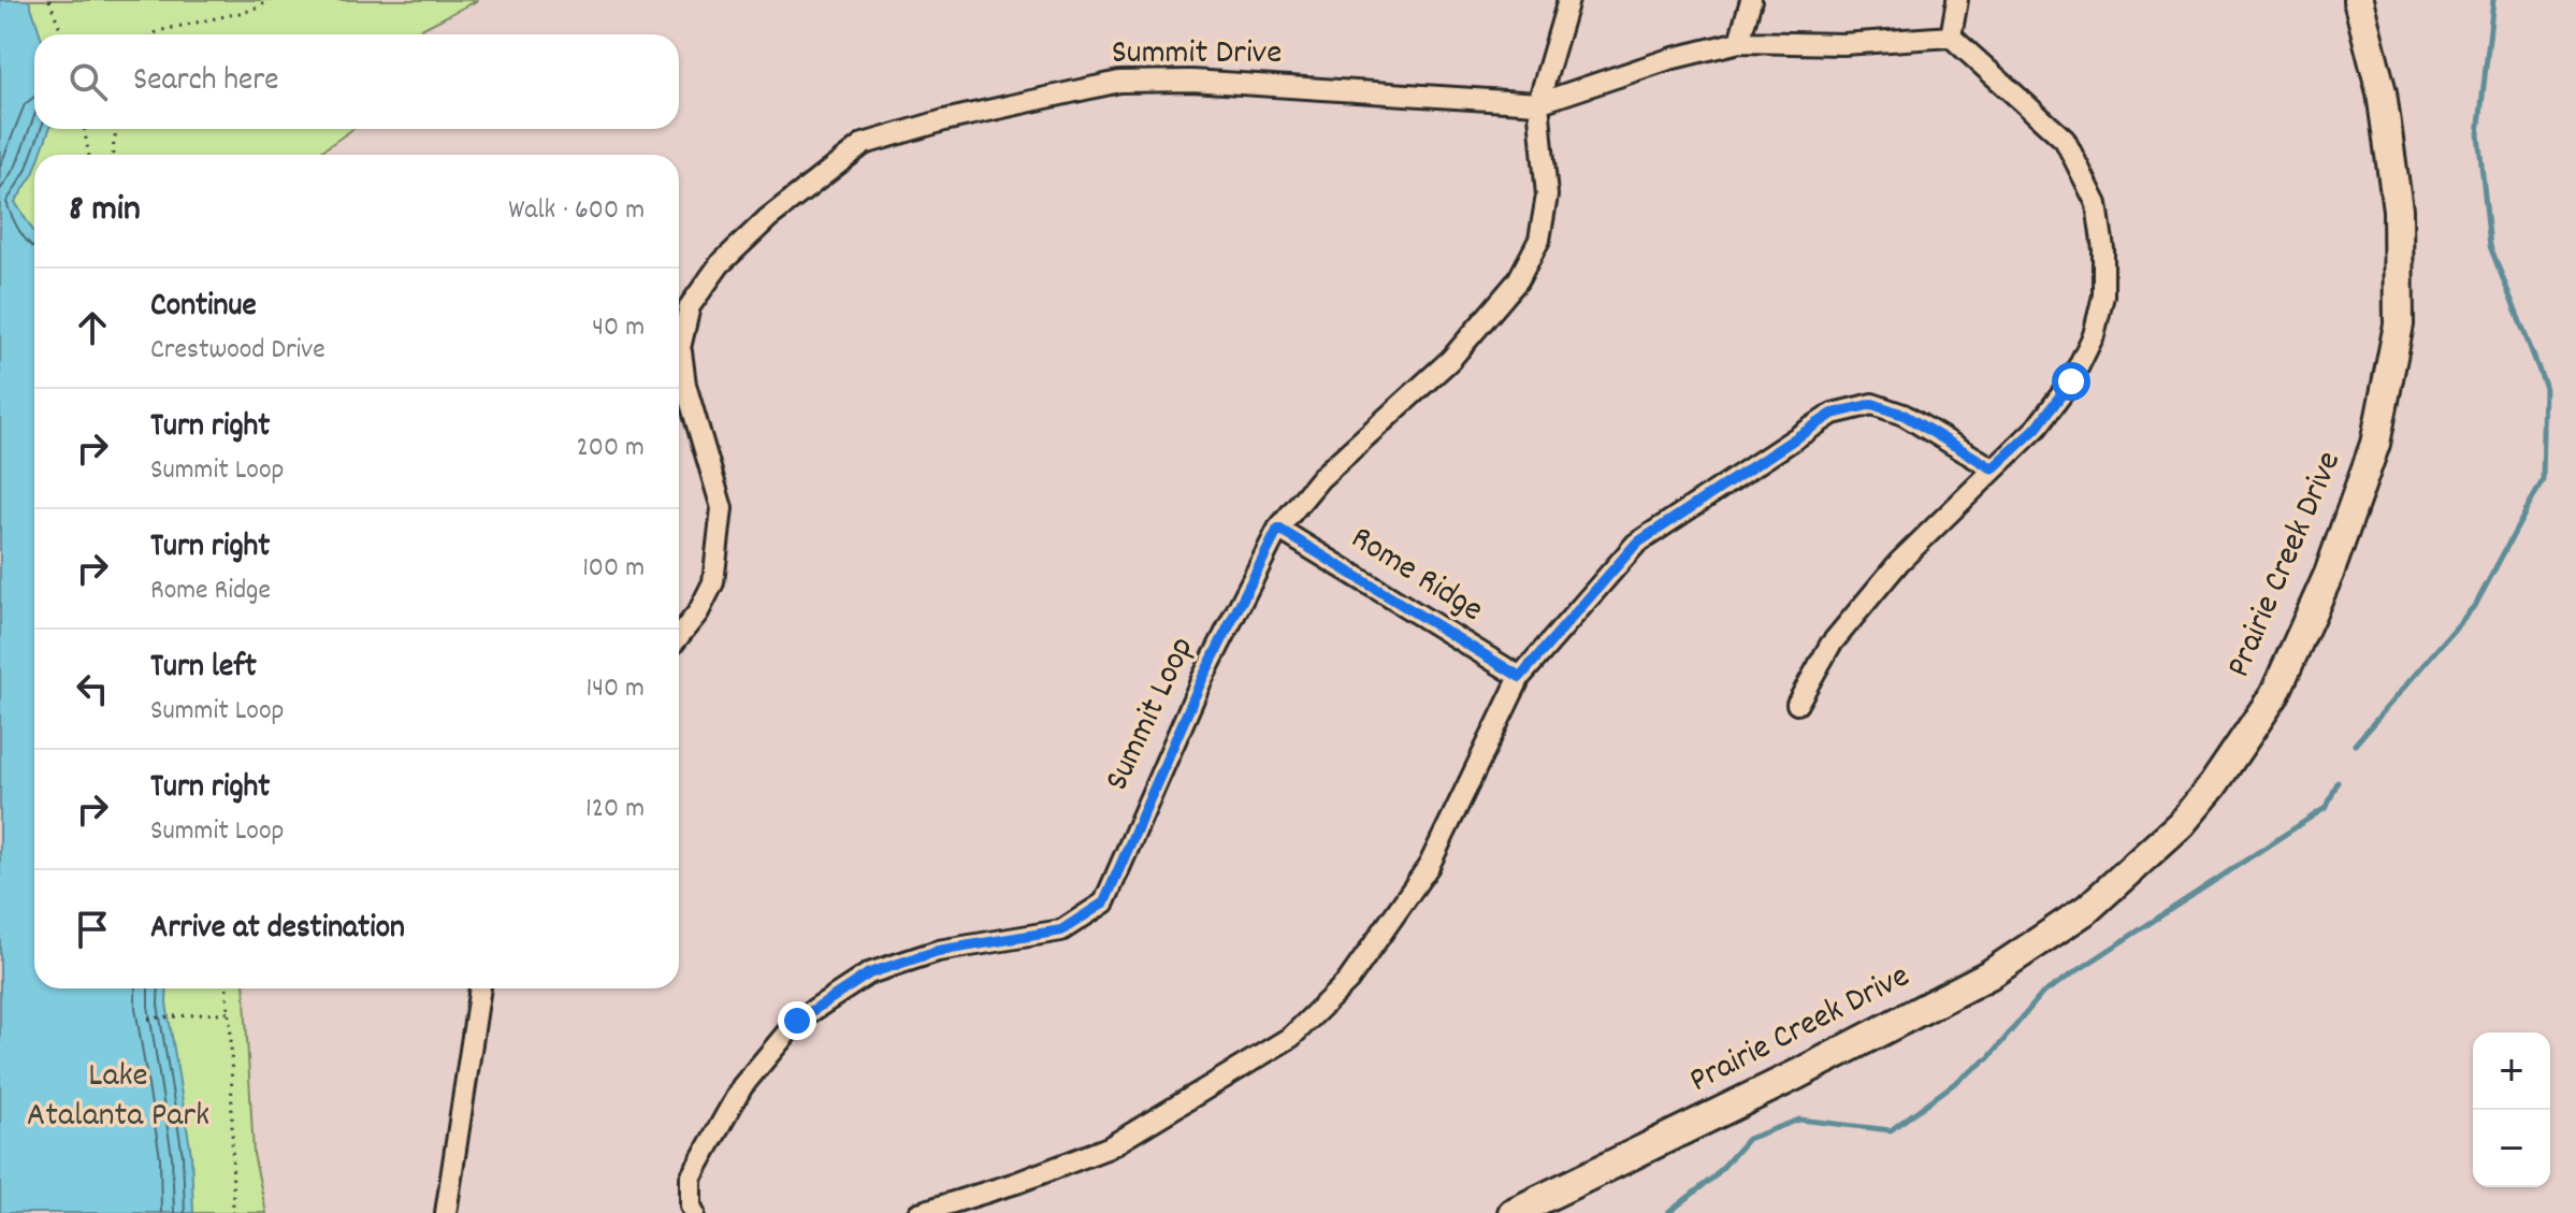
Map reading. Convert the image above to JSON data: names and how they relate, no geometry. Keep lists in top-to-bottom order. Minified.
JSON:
{"streets":{"main road":["Prairie Creek Drive"],"street":["Summit Drive","Rome Ridge","Summit Loop"]},"crossings":[["Summit Drive","Summit Loop"],["Rome Ridge","Summit Loop"]],"parks":["Lake Atalanta Park"],"page":{"search":"Search here","heading":["8 min","Walk · 600 m"],"list":[["Continue","Crestwood Drive","40 m"],["Turn right","Summit Loop","200 m"],["Turn right","Rome Ridge","100 m"],["Turn left","Summit Loop","140 m"],["Turn right","Summit Loop","120 m"],"Arrive at destination"],"map_buttons":["+","−"]}}
